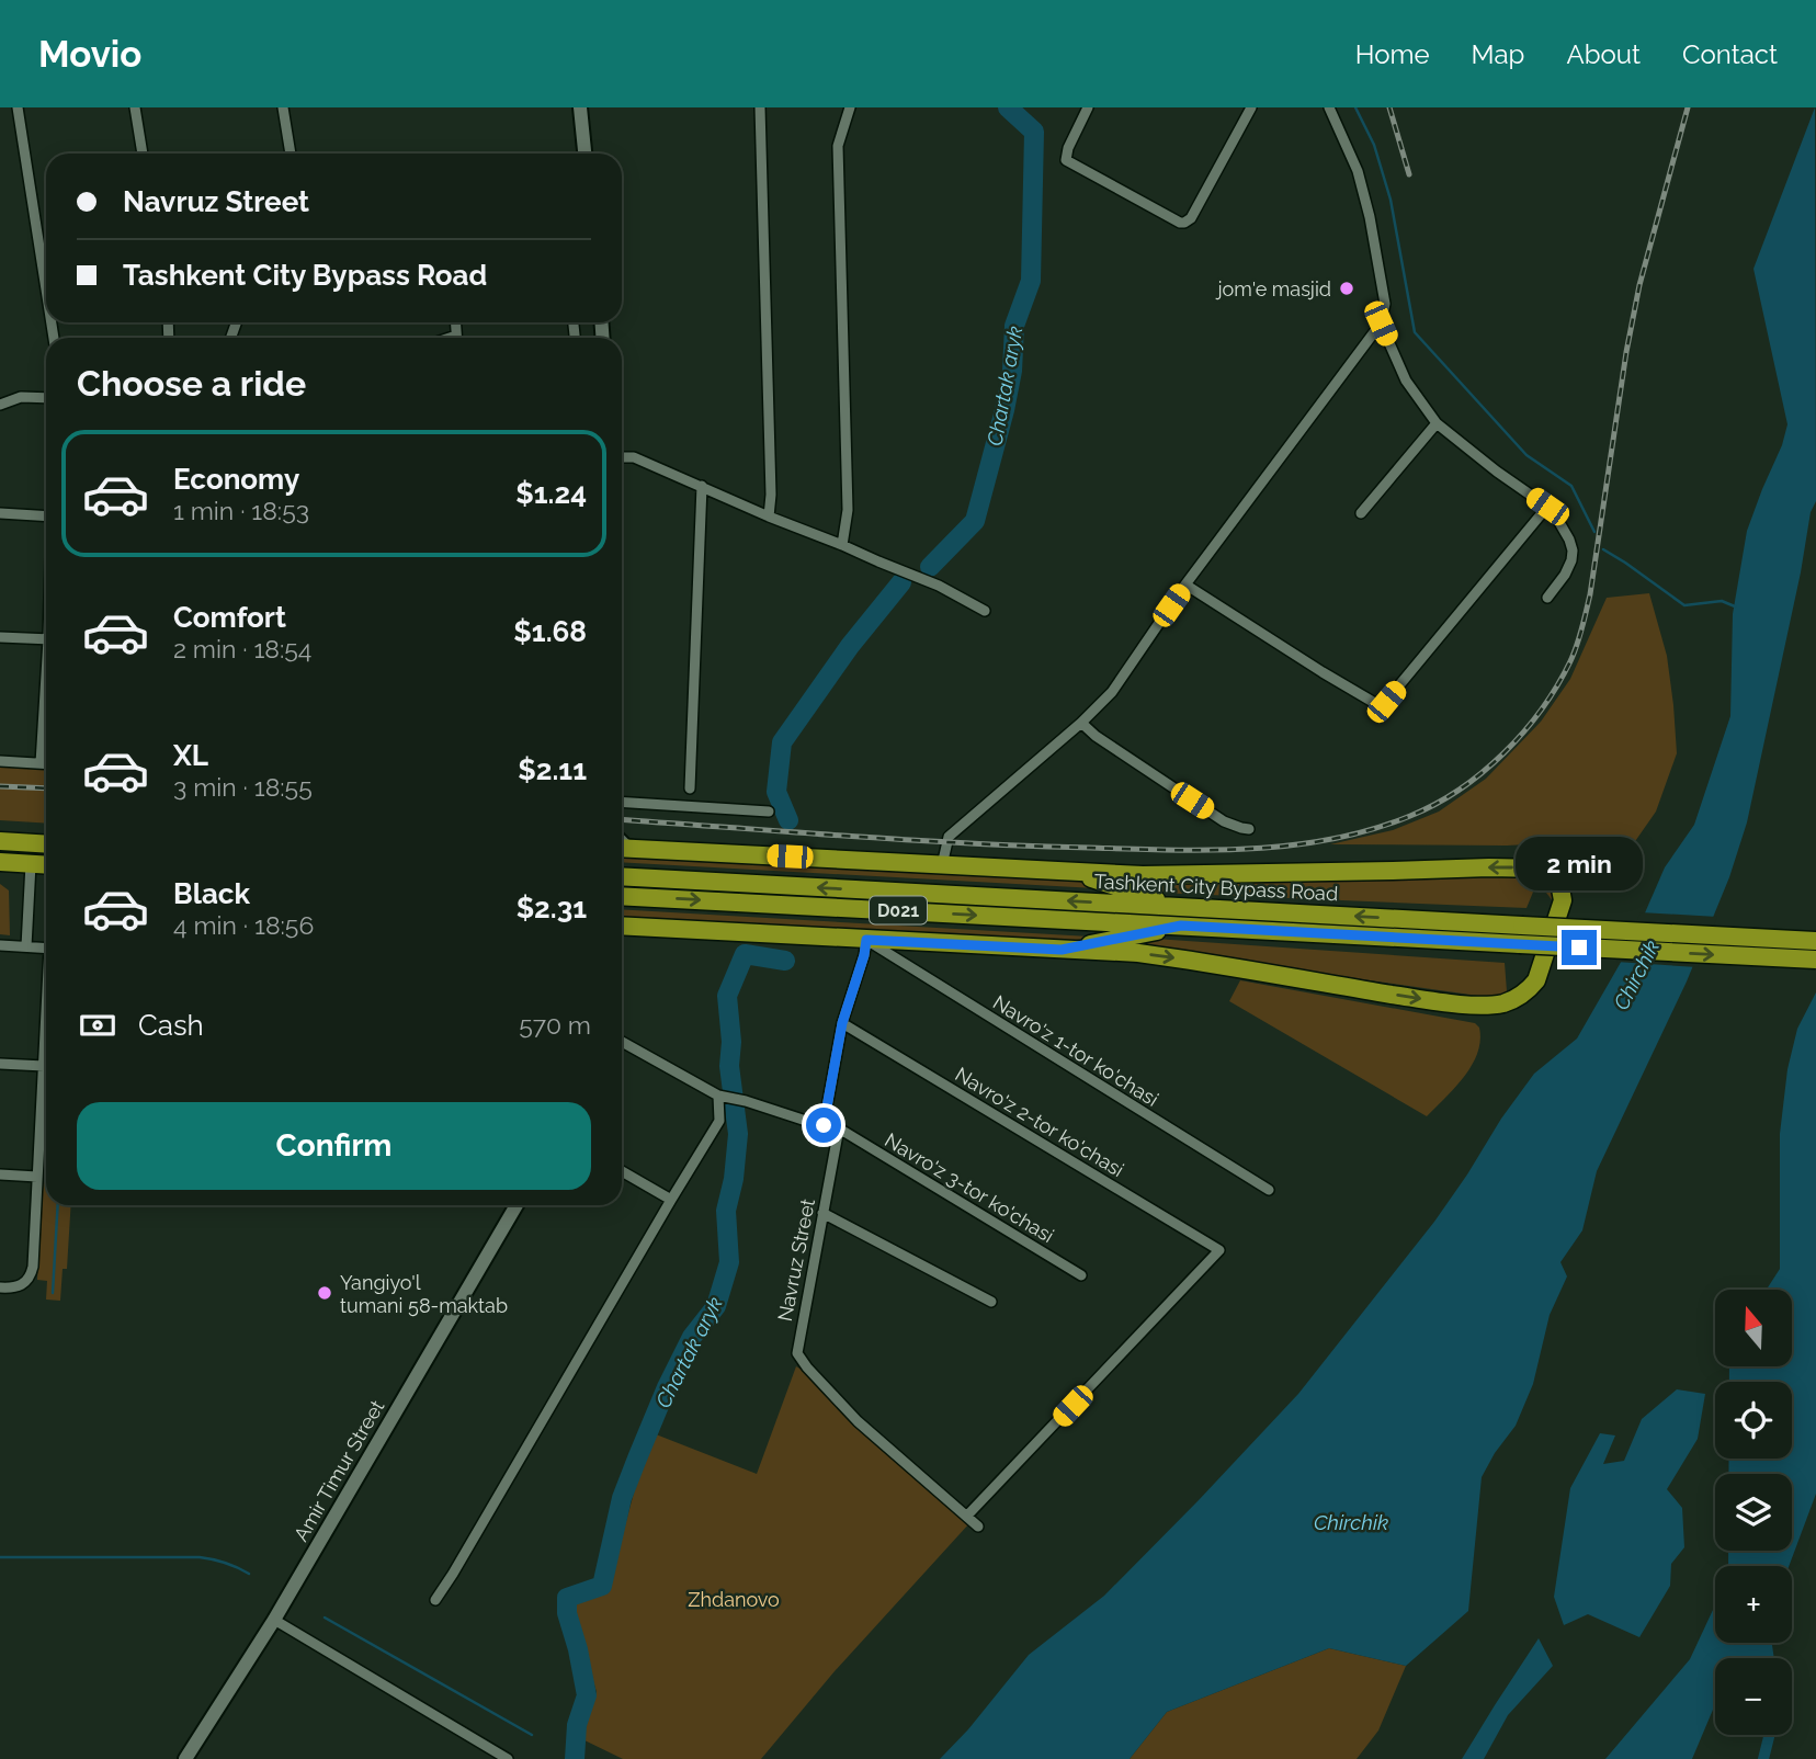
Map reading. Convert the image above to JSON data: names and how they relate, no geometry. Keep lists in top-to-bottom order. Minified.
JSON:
{"streets":{"highway":["Tashkent City Bypass Road","D021"],"main road":["Amir Timur Street"],"street":["Navro'z 1-tor ko'chasi","Navro'z 2-tor ko'chasi","Navro'z 3-tor ko'chasi","Navruz Street"]},"crossings":[["Navro'z 2-tor ko'chasi","Navruz Street"],["Navro'z 3-tor ko'chasi","Navruz Street"]],"water":["Chartak aryk","Chirchik"],"parks":["Zhdanovo"],"places":["jom'e masjid","Yangiyo'l tumani 58-maktab"],"north":"top","page":{"header":"Movio","nav":["Home","Map","About","Contact"],"banner":["Navruz Street","Tashkent City Bypass Road"],"heading":"Choose a ride","list":[{"name":"Economy","note":"1 min · 18:53","value":"$1.24"},{"name":"Comfort","note":"2 min · 18:54","value":"$1.68"},{"name":"XL","note":"3 min · 18:55","value":"$2.11"},{"name":"Black","note":"4 min · 18:56","value":"$2.31"}],"bubble":"2 min","pay":["Cash","570 m"],"buttons":"Confirm","map_buttons":["+","−"]}}
